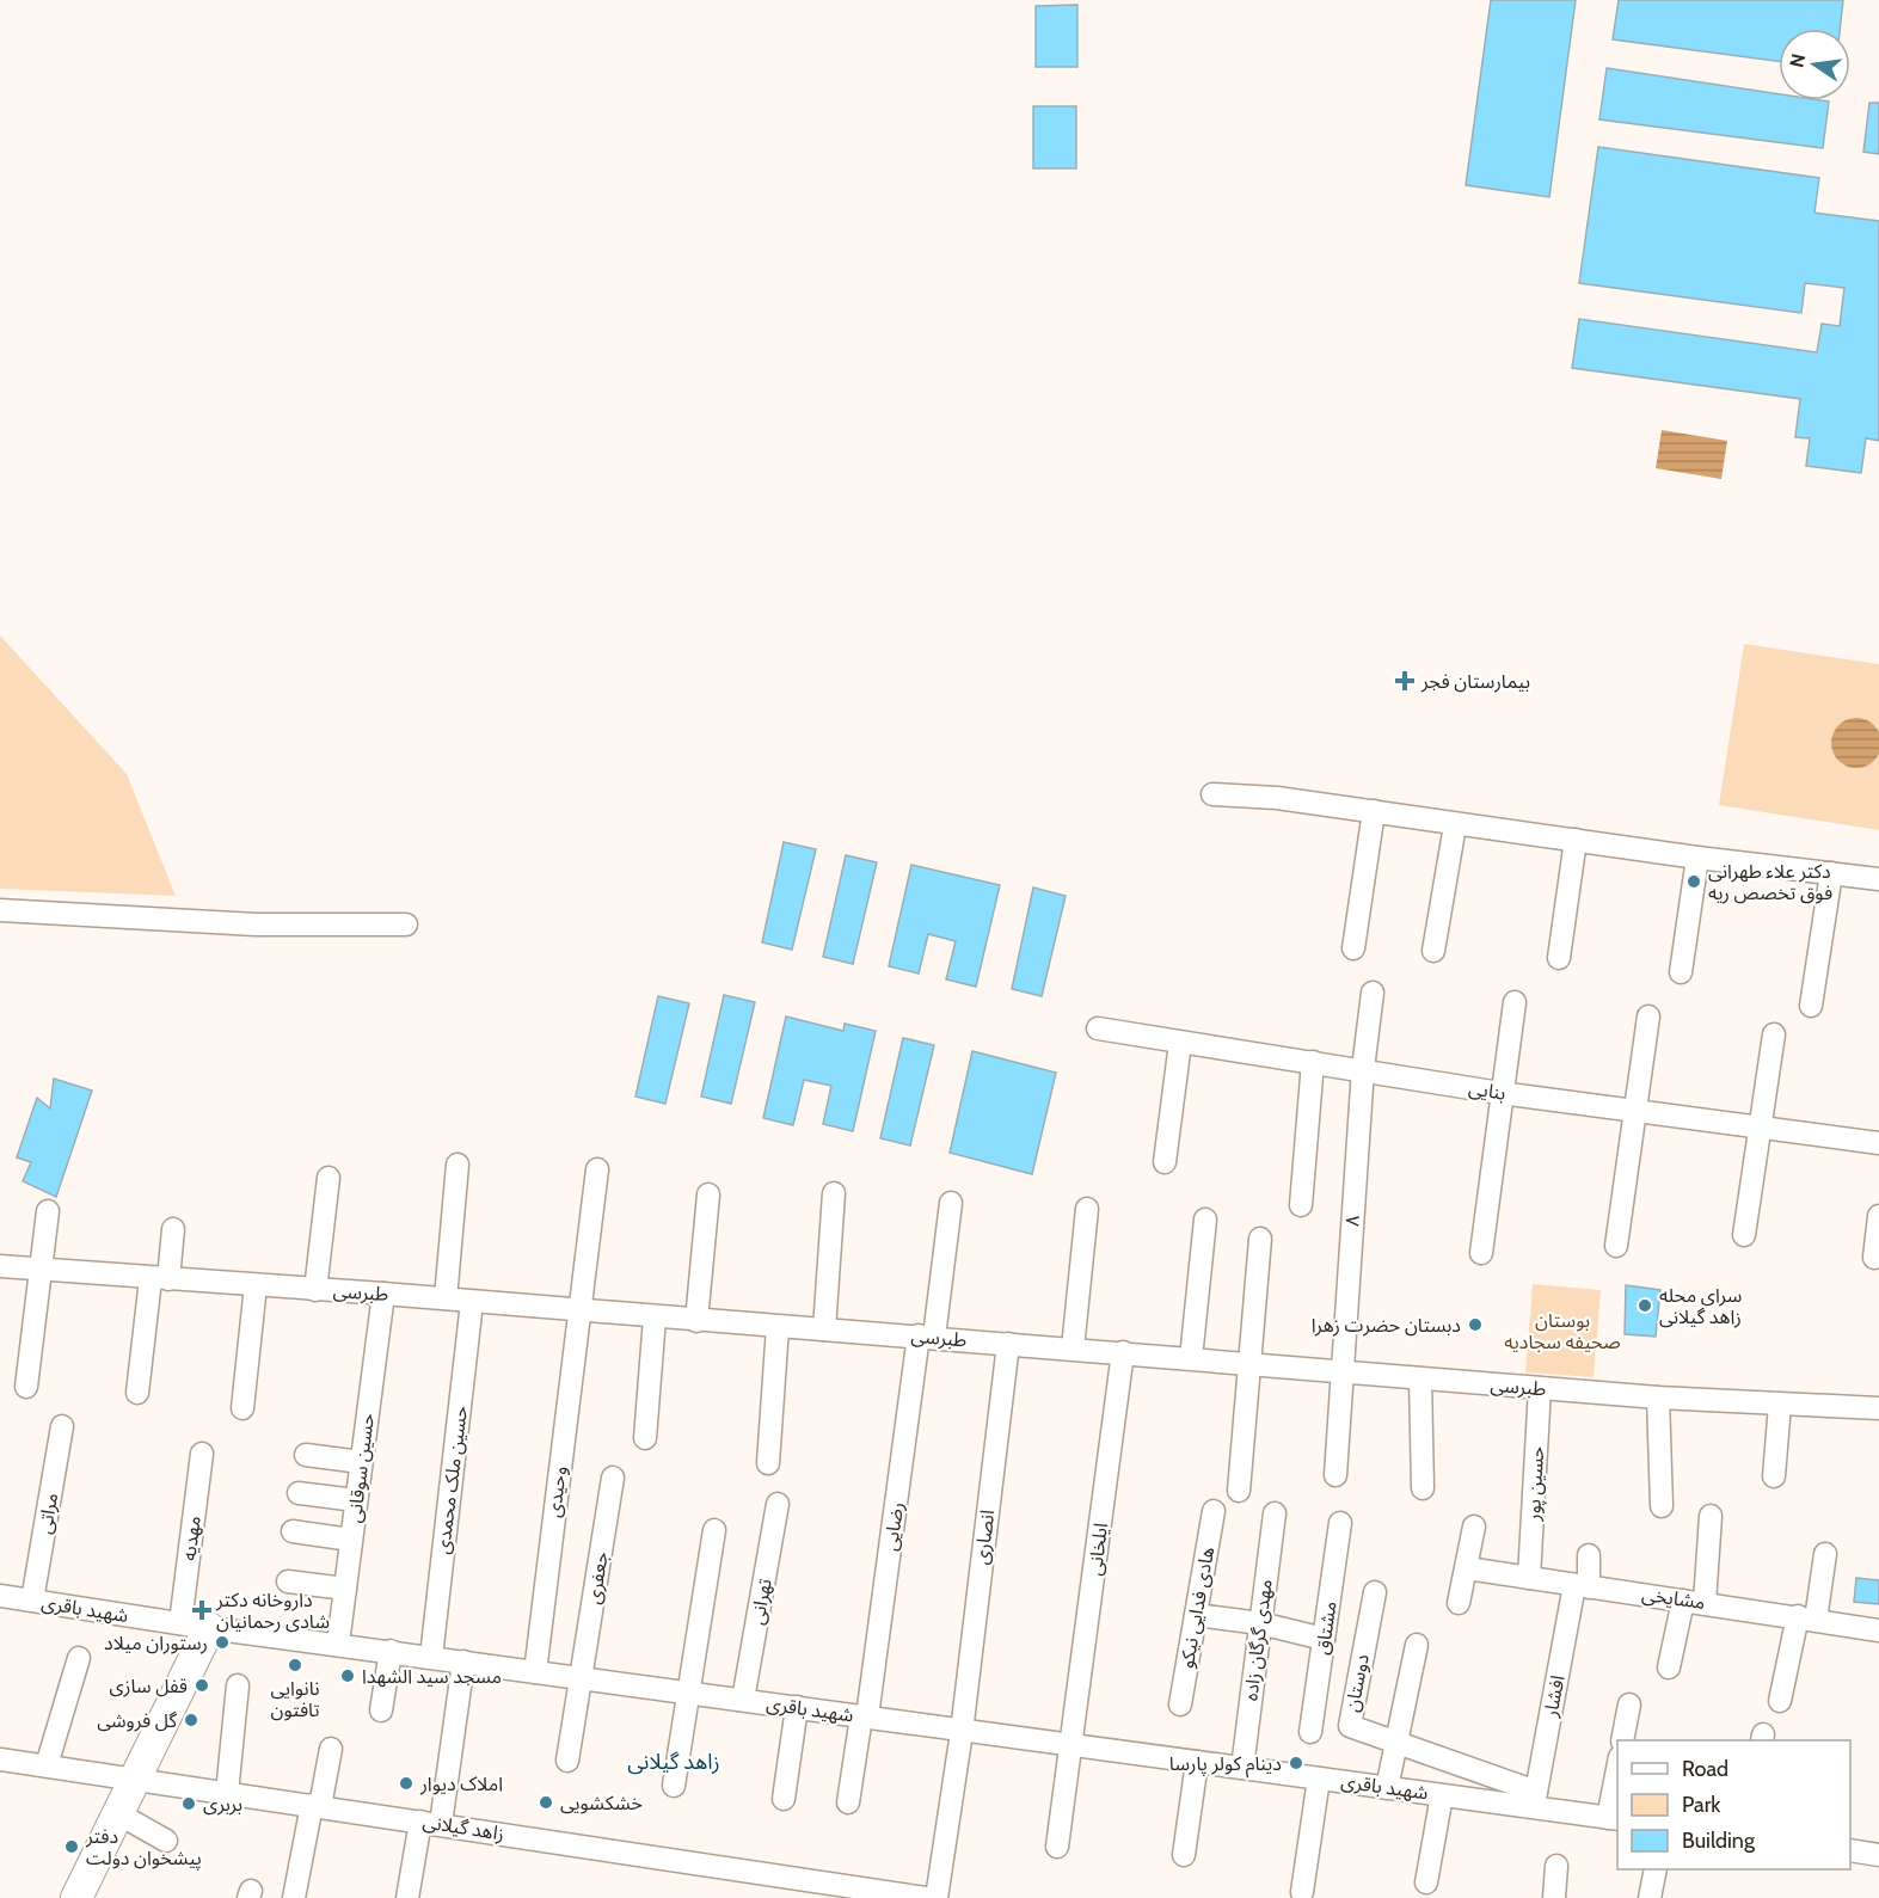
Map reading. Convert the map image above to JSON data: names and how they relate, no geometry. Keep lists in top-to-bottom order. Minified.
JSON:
{"streets":{"street":["بنایی","۸","طبرسی","حسین سوقانی","حسین ملک محمدی","حسین پور","وحیدی","مراتی","رضایی","انصاری","مهدیه","ایلخانی","جعفری","مشایخی","تهرانی","هادی فدایی نیکو","شهید باقری","مشتاق","مهدی گرگان زاده","دوستان","افشار","زاهد گیلانی"]},"crossings":[["بنایی","۸"],["۸","طبرسی"],["طبرسی","حسین سوقانی"],["طبرسی","حسین ملک محمدی"],["طبرسی","حسین پور"],["طبرسی","وحیدی"],["طبرسی","رضایی"],["طبرسی","انصاری"],["طبرسی","ایلخانی"],["حسین سوقانی","شهید باقری"],["حسین ملک محمدی","شهید باقری"],["حسین پور","مشایخی"],["وحیدی","شهید باقری"],["مراتی","شهید باقری"],["رضایی","شهید باقری"],["انصاری","شهید باقری"],["مهدیه","شهید باقری"],["ایلخانی","شهید باقری"],["جعفری","شهید باقری"],["مشایخی","افشار"],["تهرانی","شهید باقری"],["شهید باقری","مهدی گرگان زاده"],["شهید باقری","دوستان"],["شهید باقری","افشار"],["دوستان","افشار"]],"districts":["زاهد گیلانی"],"parks":["بوستان صحیفه سجادیه"],"places":{"health":["بیمارستان فجر","داروخانه دکتر شادی رحمانیان"],"other":["دکتر علاء طهرانی فوق تخصص ریه","سرای محله زاهد گیلانی","دبستان حضرت زهرا","رستوران میلاد","نانوایی تافتون","مسجد سید الشهدا","قفل سازی","گل فروشی","دینام کولر پارسا","املاک دیوار","خشکشویی","بربری","دفتر پیشخوان دولت"]},"legend":["Road","Park","Building"],"north":"left"}
